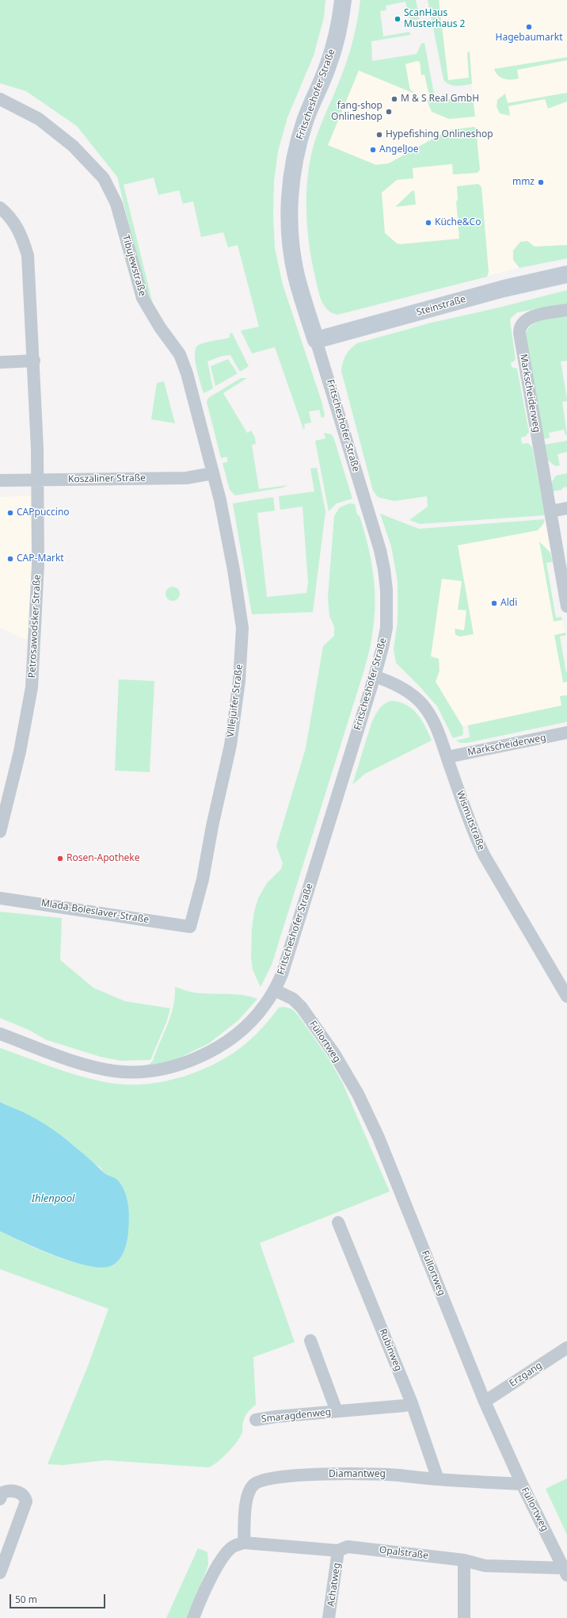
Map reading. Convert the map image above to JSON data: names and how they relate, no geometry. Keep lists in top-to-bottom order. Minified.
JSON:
{"streets":{"street":["Fritscheshofer Straße","Tibujewstraße","Steinstraße","Markscheiderweg","Koszaliner Straße","Petrosawodsker Straße","Villejuifer Straße","Wismutstraße","Mlada-Boleslaver-Straße","Füllortweg","Rubinweg","Erzgang","Smaragdenweg","Diamantweg","Opalstraße","Achatweg"]},"crossings":[["Fritscheshofer Straße","Steinstraße"],["Fritscheshofer Straße","Wismutstraße"],["Fritscheshofer Straße","Füllortweg"],["Tibujewstraße","Koszaliner Straße"],["Tibujewstraße","Villejuifer Straße"],["Markscheiderweg","Wismutstraße"],["Koszaliner Straße","Petrosawodsker Straße"],["Koszaliner Straße","Villejuifer Straße"],["Villejuifer Straße","Mlada-Boleslaver-Straße"],["Füllortweg","Erzgang"],["Füllortweg","Diamantweg"],["Füllortweg","Opalstraße"],["Rubinweg","Smaragdenweg"],["Rubinweg","Diamantweg"],["Diamantweg","Opalstraße"],["Opalstraße","Achatweg"]],"water":["Ihlenpool"],"places":["ScanHaus Musterhaus 2","Hagebaumarkt","M & S Real GmbH","fang-shop Onlineshop","Hypefishing Onlineshop","AngelJoe","mmz","Küche&Co","CAPpuccino","CAP-Markt","Aldi","Rosen-Apotheke"],"scale_bar":"50 m"}
